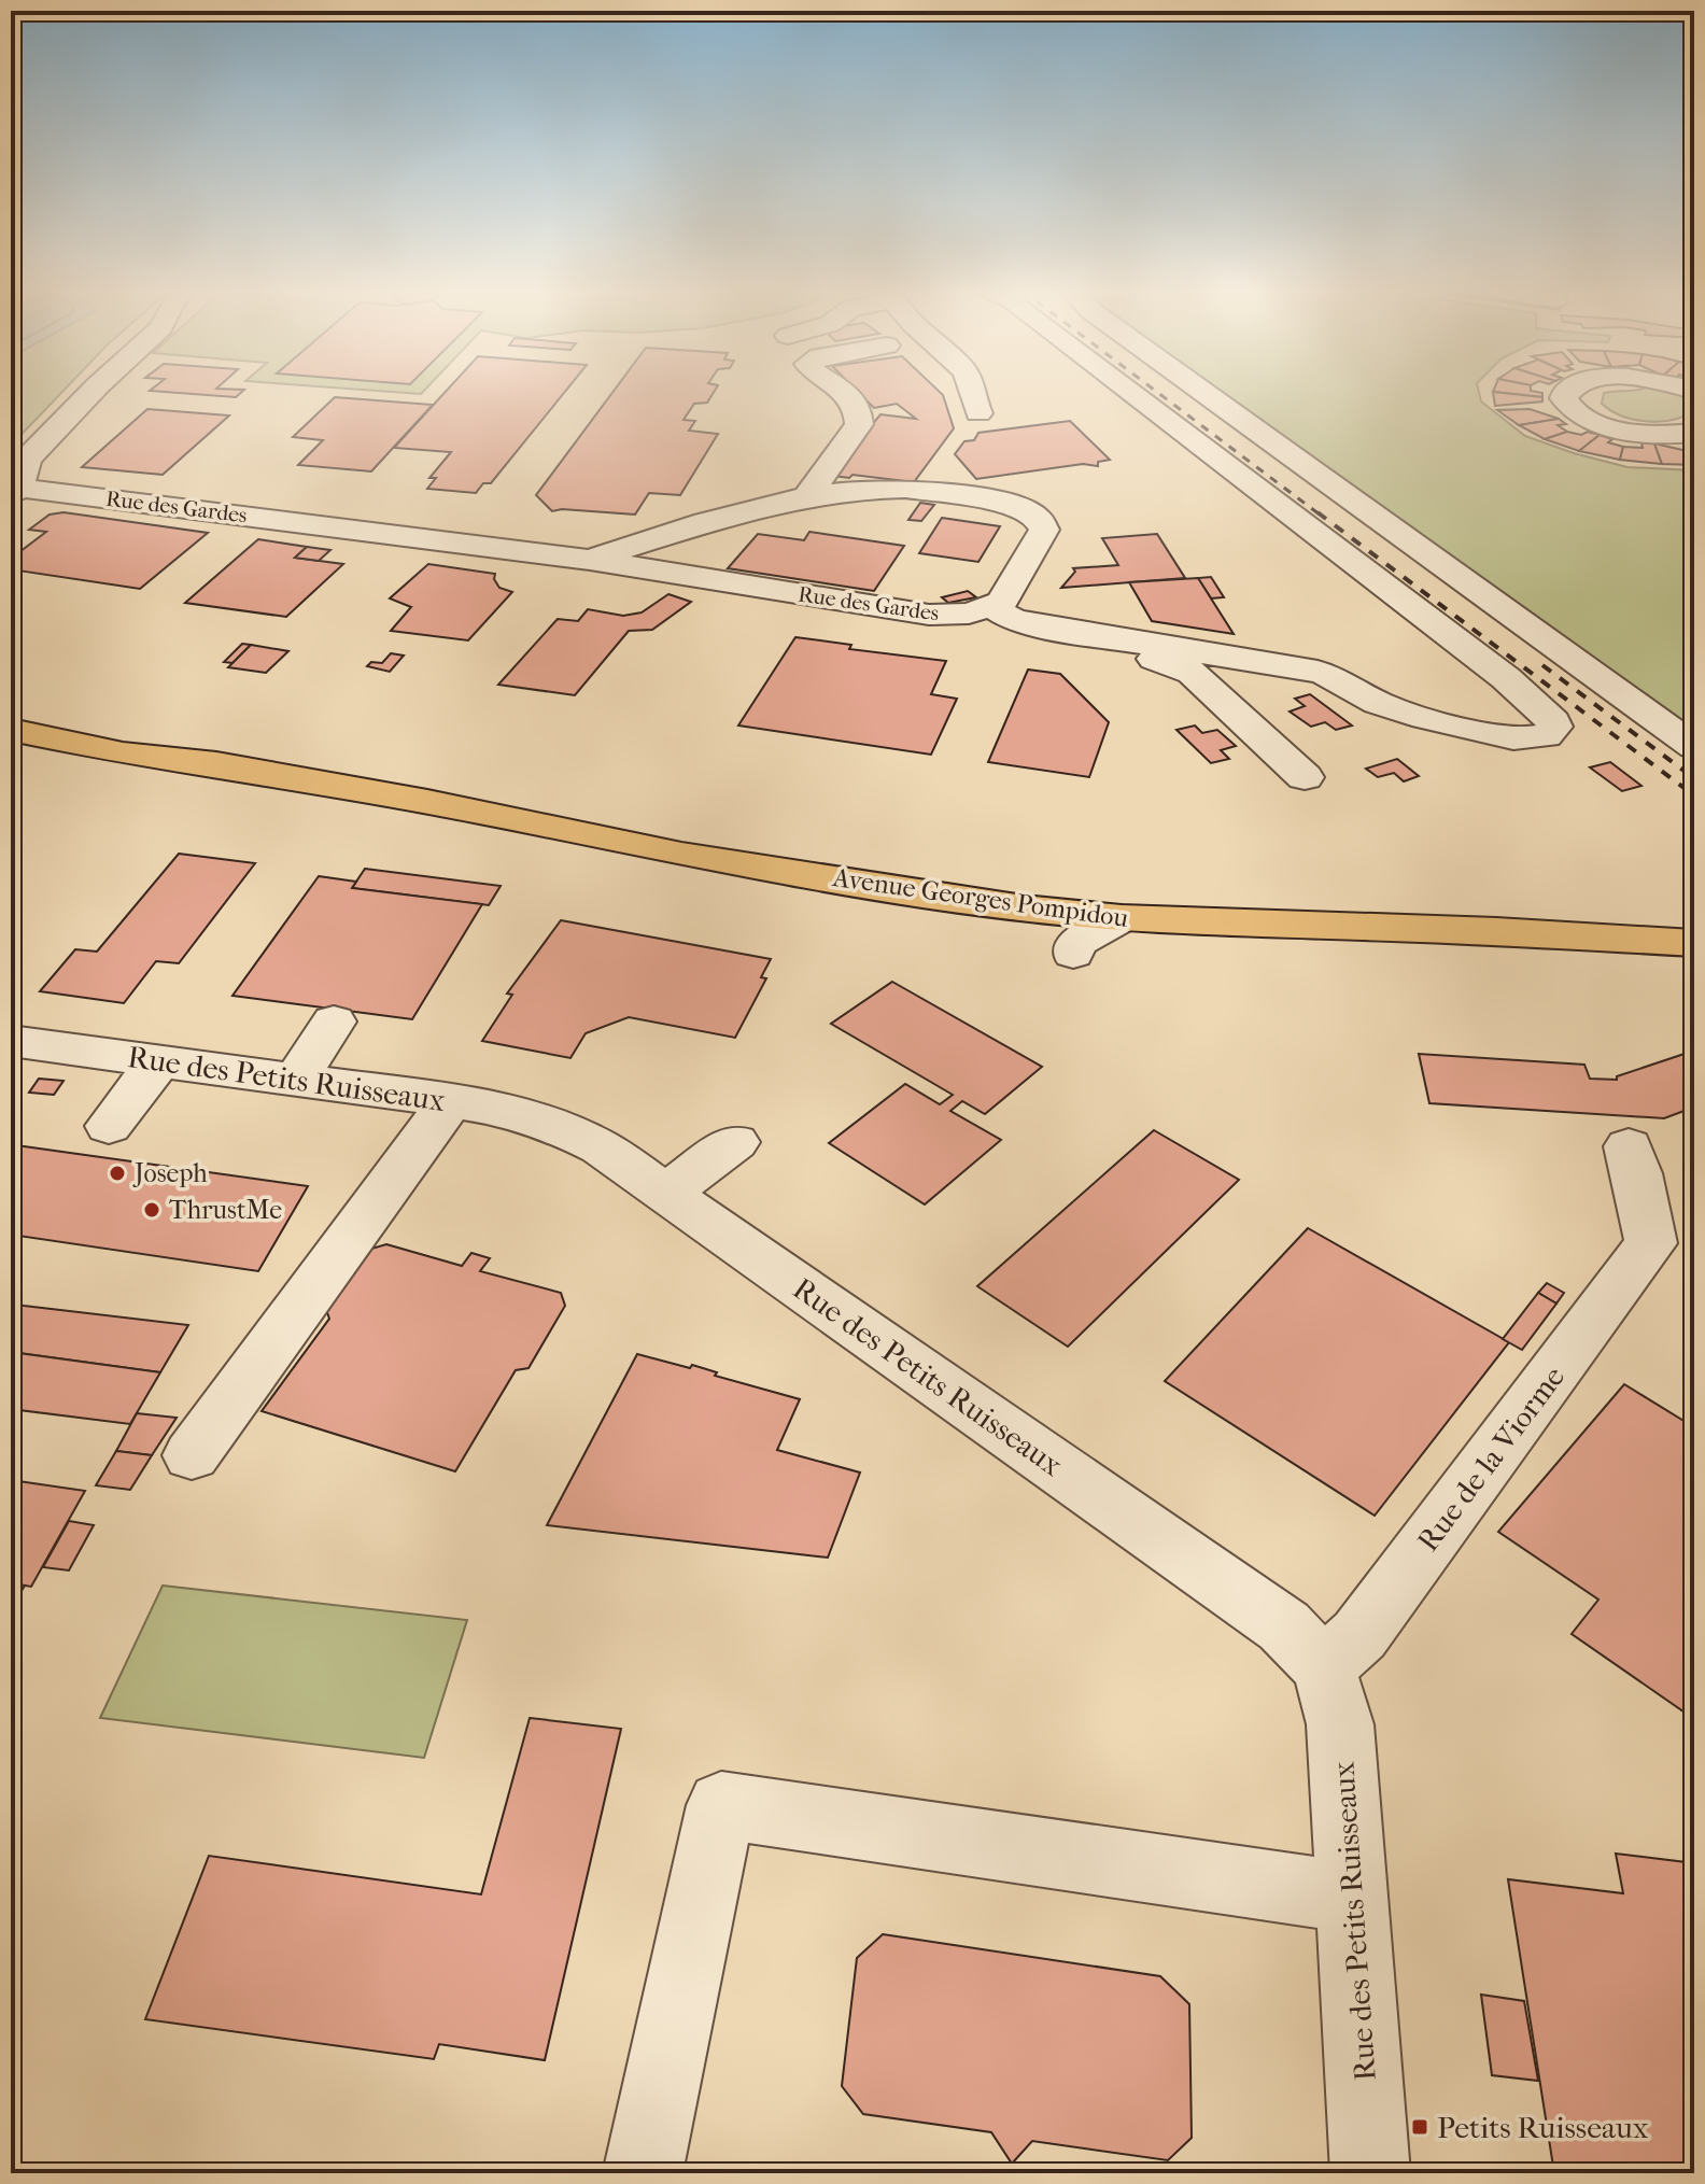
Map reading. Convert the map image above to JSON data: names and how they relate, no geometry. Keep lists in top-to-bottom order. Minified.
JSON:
{"streets":{"main road":["Avenue Georges Pompidou"],"street":["Rue des Gardes","Rue des Petits Ruisseaux","Rue de la Viorme"]},"crossings":[["Rue des Petits Ruisseaux","Rue de la Viorme"]],"places":{"other":["Joseph","ThrustMe"],"transit":["Petits Ruisseaux"]}}
